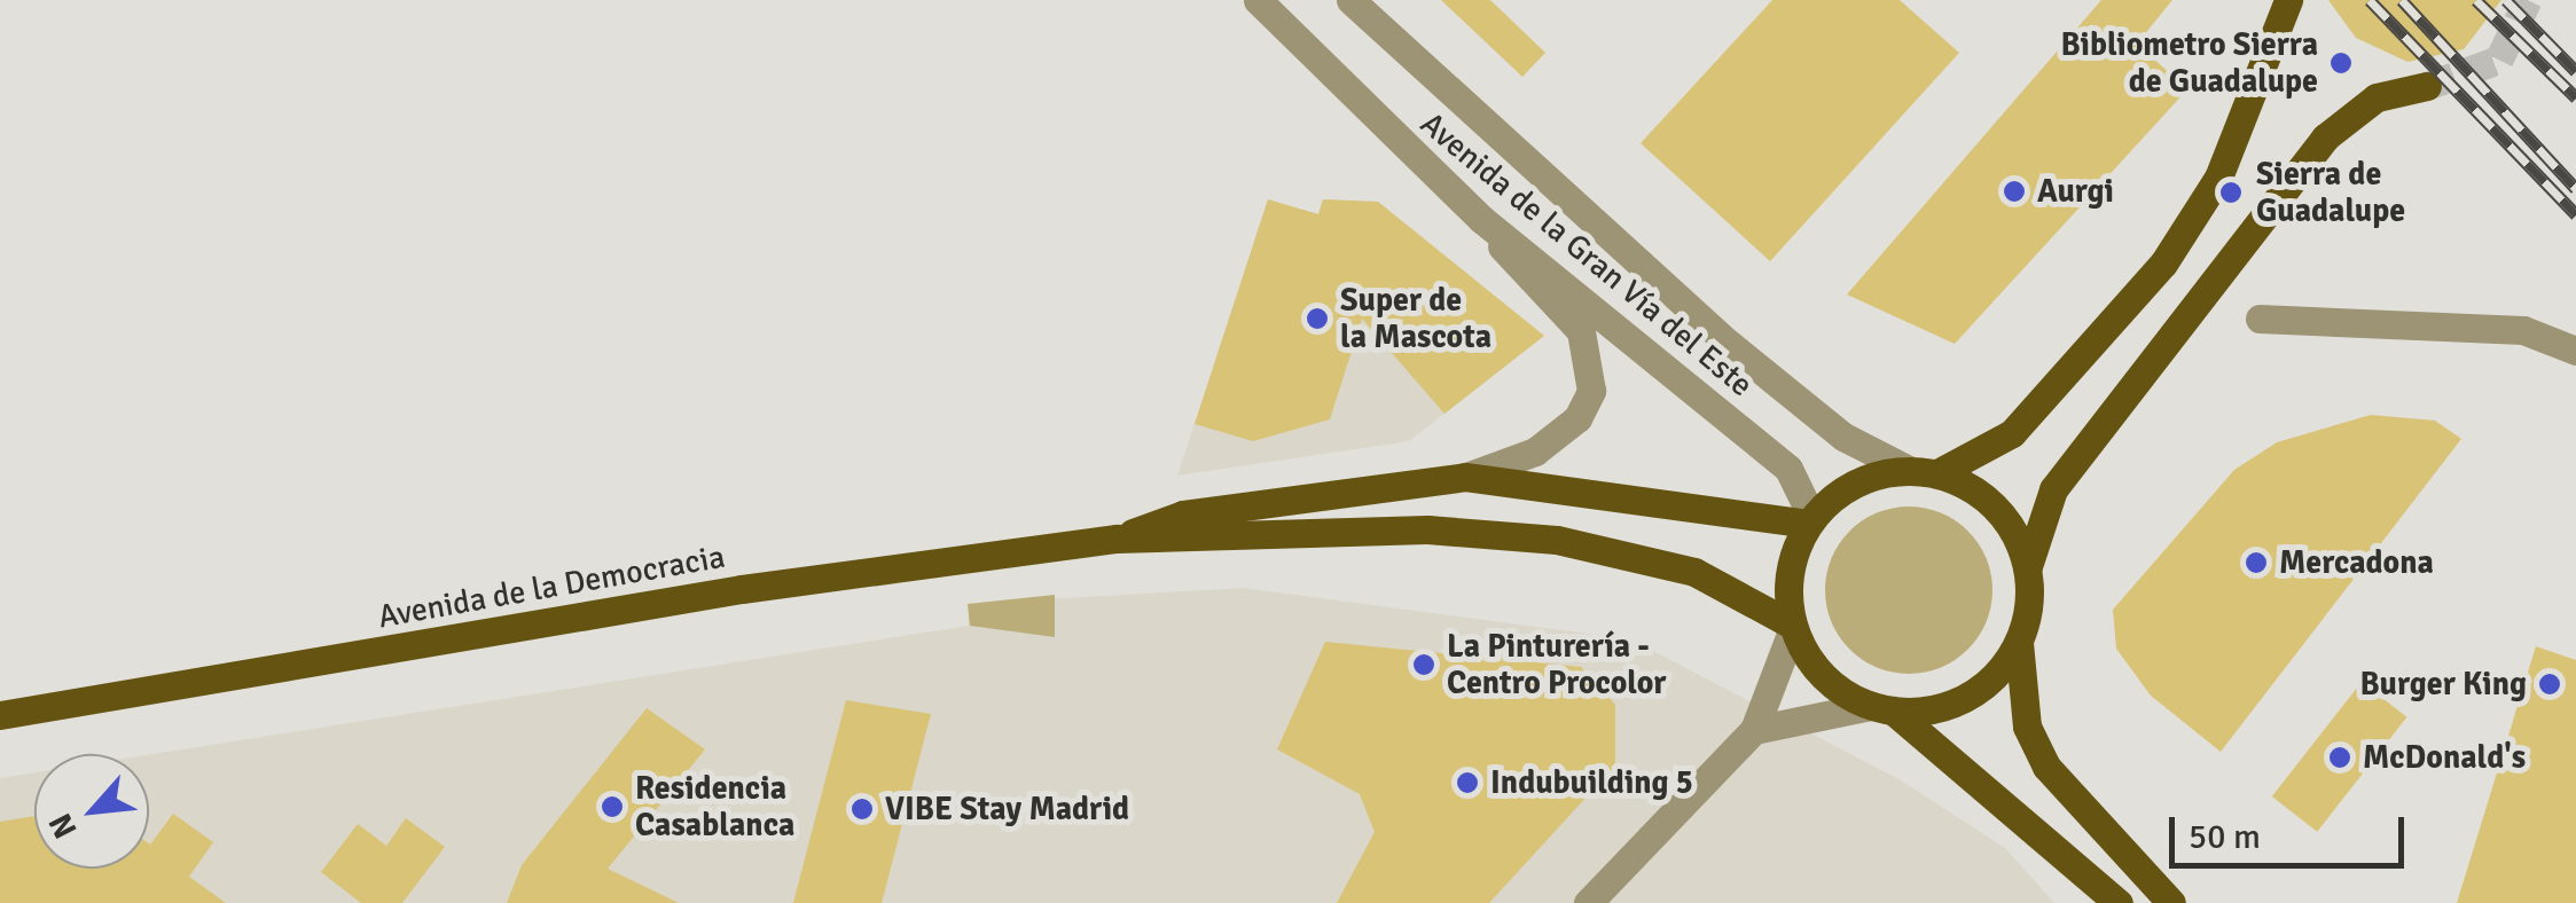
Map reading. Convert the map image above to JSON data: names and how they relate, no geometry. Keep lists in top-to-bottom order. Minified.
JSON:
{"streets":{"main road":["Avenida de la Democracia"],"street":["Avenida de la Gran Vía del Este"]},"crossings":[["Avenida de la Gran Vía del Este","Avenida de la Democracia"]],"places":["Bibliometro Sierra de Guadalupe","Aurgi","Sierra de Guadalupe","Super de la Mascota","Mercadona","La Pinturería - Centro Procolor","Burger King","McDonald's","Indubuilding 5","Residencia Casablanca","VIBE Stay Madrid"],"scale_bar":"50 m","north":"bottom left"}
